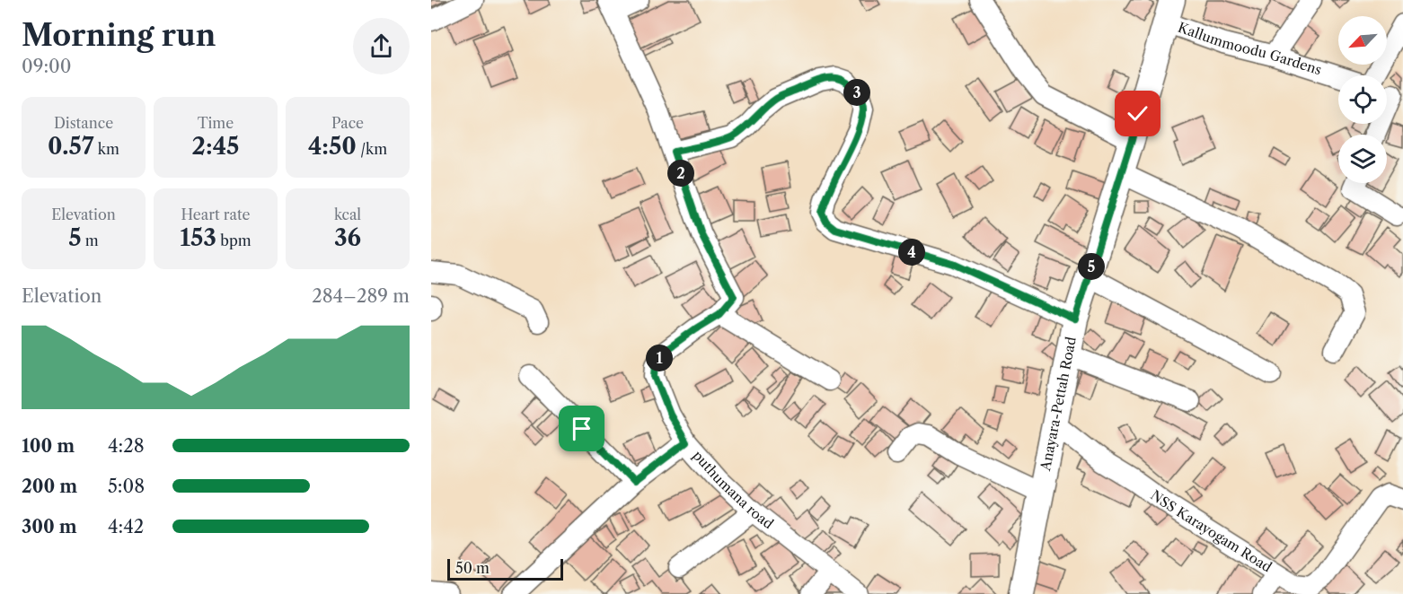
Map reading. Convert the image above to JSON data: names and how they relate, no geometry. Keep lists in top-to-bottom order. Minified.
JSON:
{"streets":{"main road":["Anayara-Pettah Road"],"street":["Kallummoodu Gardens","puthumana road","NSS Karayogam Road"]},"crossings":[["Kallummoodu Gardens","Anayara-Pettah Road"],["Anayara-Pettah Road","NSS Karayogam Road"]],"scale_bar":"50 m","north":"bottom left","page":{"heading":["Morning run","09:00"],"pins":["3","2","4","5","1"],"stats":[["Distance","0.57 km"],["Time","2:45"],["Pace","4:50 /km"],["Elevation","5 m"],["Heart rate","153 bpm"],["kcal","36"]],"chart":["Elevation","284–289 m"],"list":[{"name":"100 m","note":"4:28"},{"name":"200 m","note":"5:08"},{"name":"300 m","note":"4:42"}],"scale":"50 m"}}
